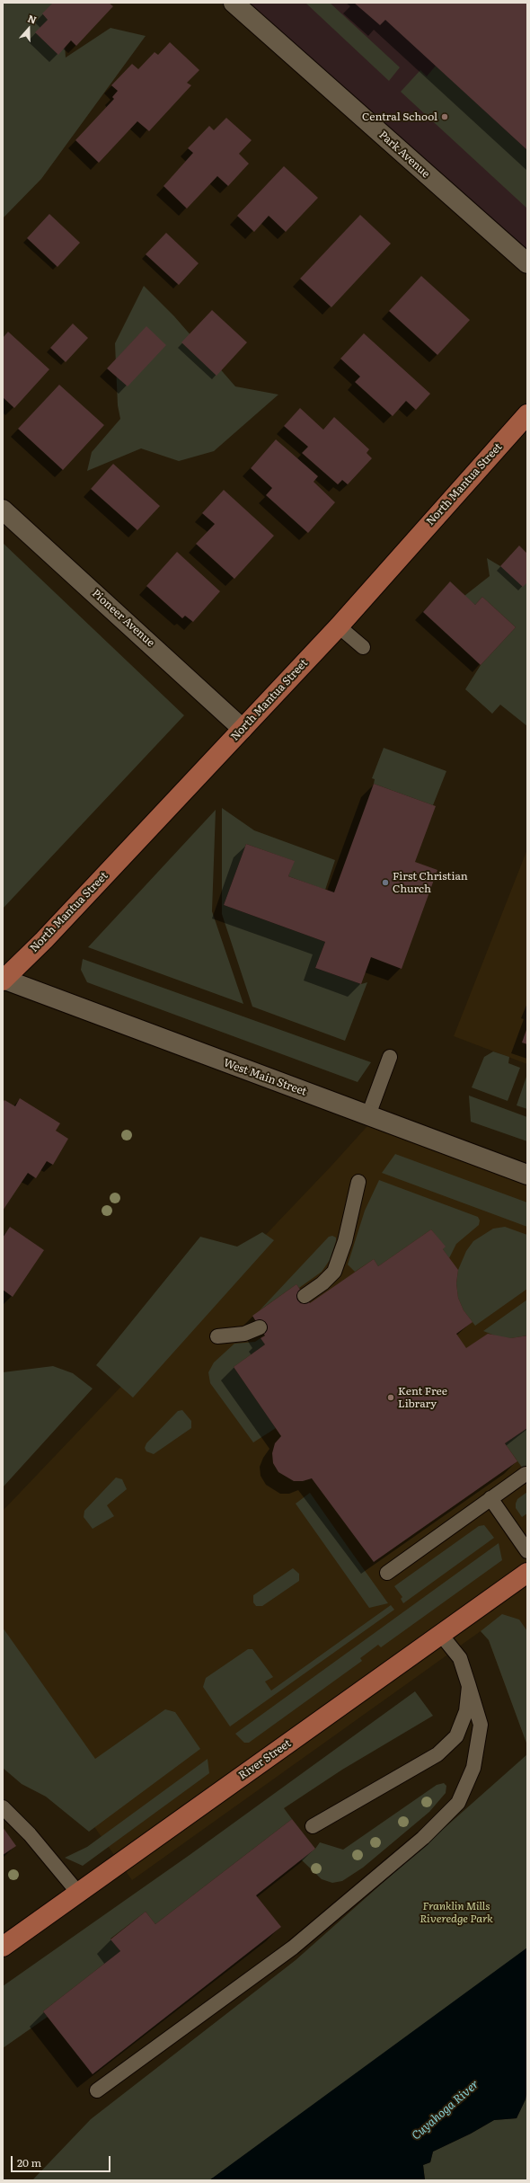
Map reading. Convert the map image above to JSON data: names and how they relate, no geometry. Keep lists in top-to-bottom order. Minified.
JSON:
{"streets":{"main road":["North Mantua Street","River Street"],"street":["Park Avenue","Pioneer Avenue","West Main Street"]},"crossings":[["North Mantua Street","Pioneer Avenue"],["North Mantua Street","West Main Street"]],"water":["Cuyahoga River"],"parks":["Franklin Mills Riveredge Park"],"places":["Central School","First Christian Church","Kent Free Library"],"scale_bar":"20 m","north":"top"}
